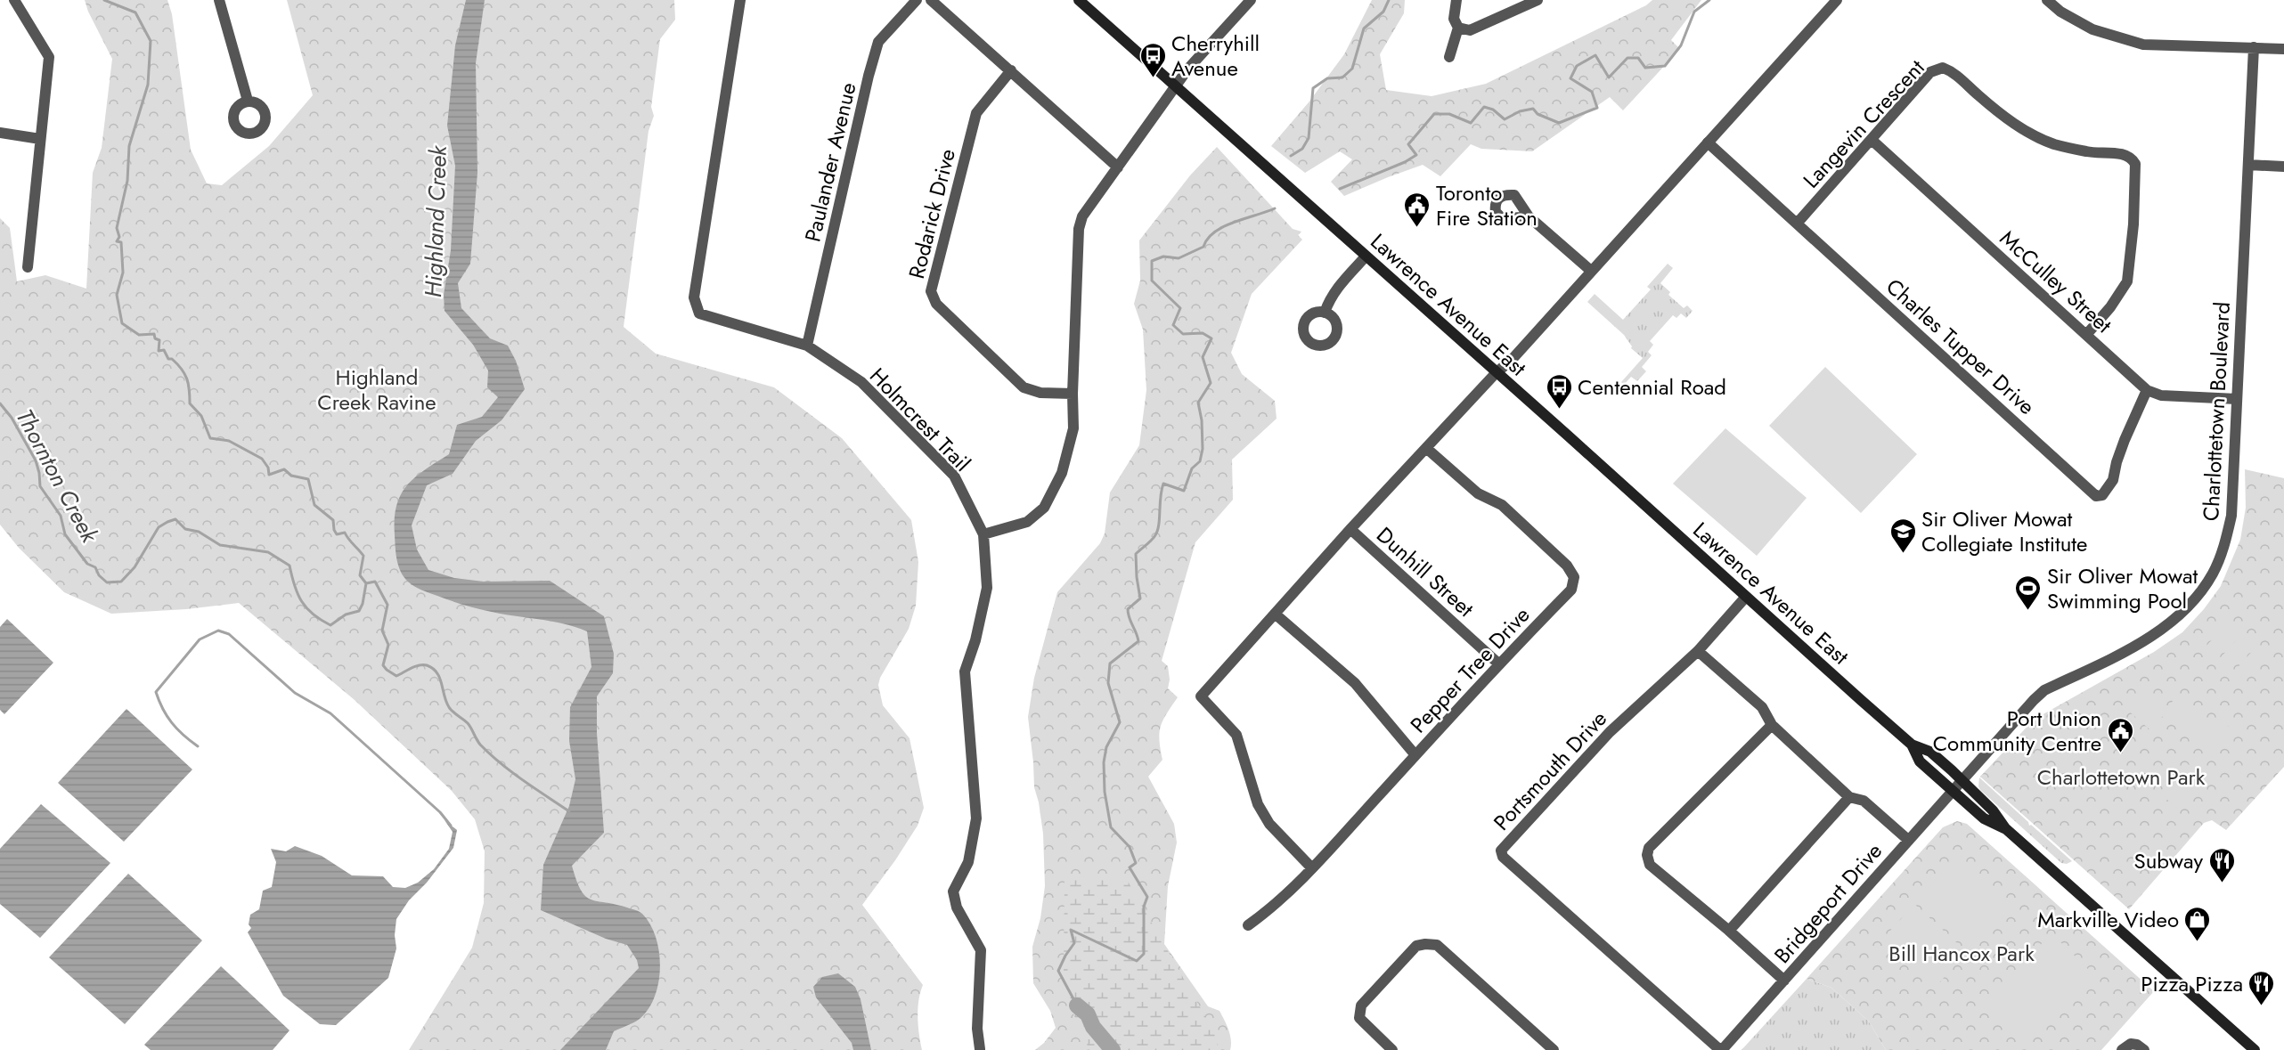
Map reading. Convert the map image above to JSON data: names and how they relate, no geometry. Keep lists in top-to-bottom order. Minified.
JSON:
{"streets":{"main road":["Lawrence Avenue East"],"street":["Langevin Crescent","Paulander Avenue","Rodarick Drive","McCulley Street","Charles Tupper Drive","Charlottetown Boulevard","Holmcrest Trail","Dunhill Street","Pepper Tree Drive","Portsmouth Drive","Bridgeport Drive"]},"crossings":[["Langevin Crescent","McCulley Street"],["Langevin Crescent","Charles Tupper Drive"],["Paulander Avenue","Holmcrest Trail"],["McCulley Street","Charles Tupper Drive"],["McCulley Street","Charlottetown Boulevard"],["Lawrence Avenue East","Charlottetown Boulevard"],["Lawrence Avenue East","Portsmouth Drive"],["Lawrence Avenue East","Bridgeport Drive"],["Charlottetown Boulevard","Bridgeport Drive"],["Dunhill Street","Pepper Tree Drive"],["Portsmouth Drive","Bridgeport Drive"]],"water":["Highland Creek","Thornton Creek"],"parks":["Highland Creek Ravine","Charlottetown Park","Bill Hancox Park"],"places":{"bus stop":["Cherryhill Avenue","Centennial Road"],"public building":["Toronto Fire Station","Port Union Community Centre"],"school or university":["Sir Oliver Mowat Collegiate Institute"],"sports":["Sir Oliver Mowat Swimming Pool"],"restaurant":["Subway","Pizza Pizza"],"shop":["Markville Video"]}}
